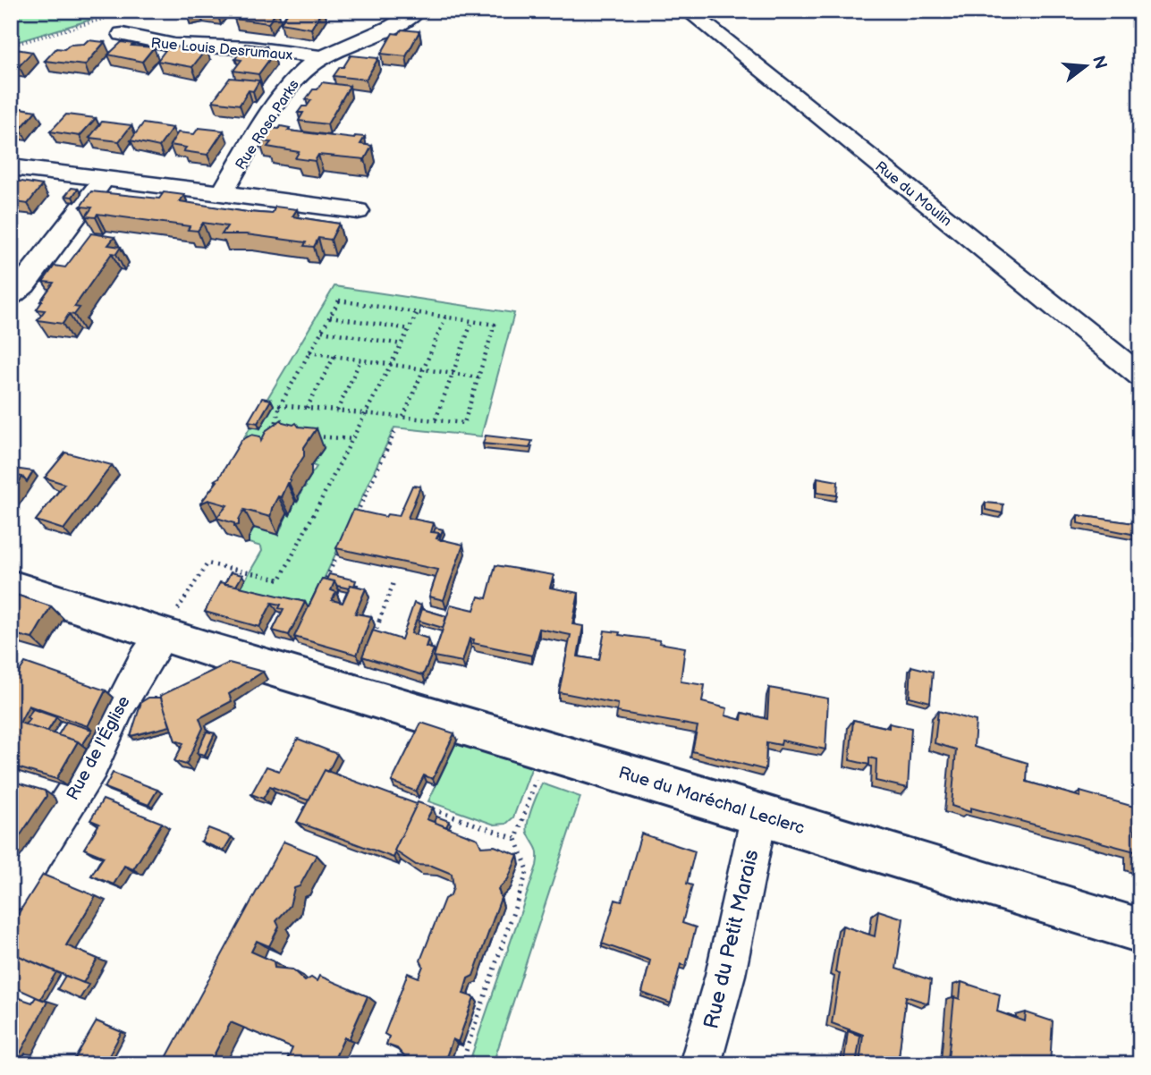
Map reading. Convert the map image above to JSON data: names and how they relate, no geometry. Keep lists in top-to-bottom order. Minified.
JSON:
{"streets":{"street":["Rue Louis Desrumaux","Rue Rosa Parks","Rue du Moulin","Rue de l'Église","Rue du Maréchal Leclerc","Rue du Petit Marais"]},"crossings":[["Rue Louis Desrumaux","Rue Rosa Parks"],["Rue de l'Église","Rue du Maréchal Leclerc"],["Rue du Maréchal Leclerc","Rue du Petit Marais"]],"north":"right"}
